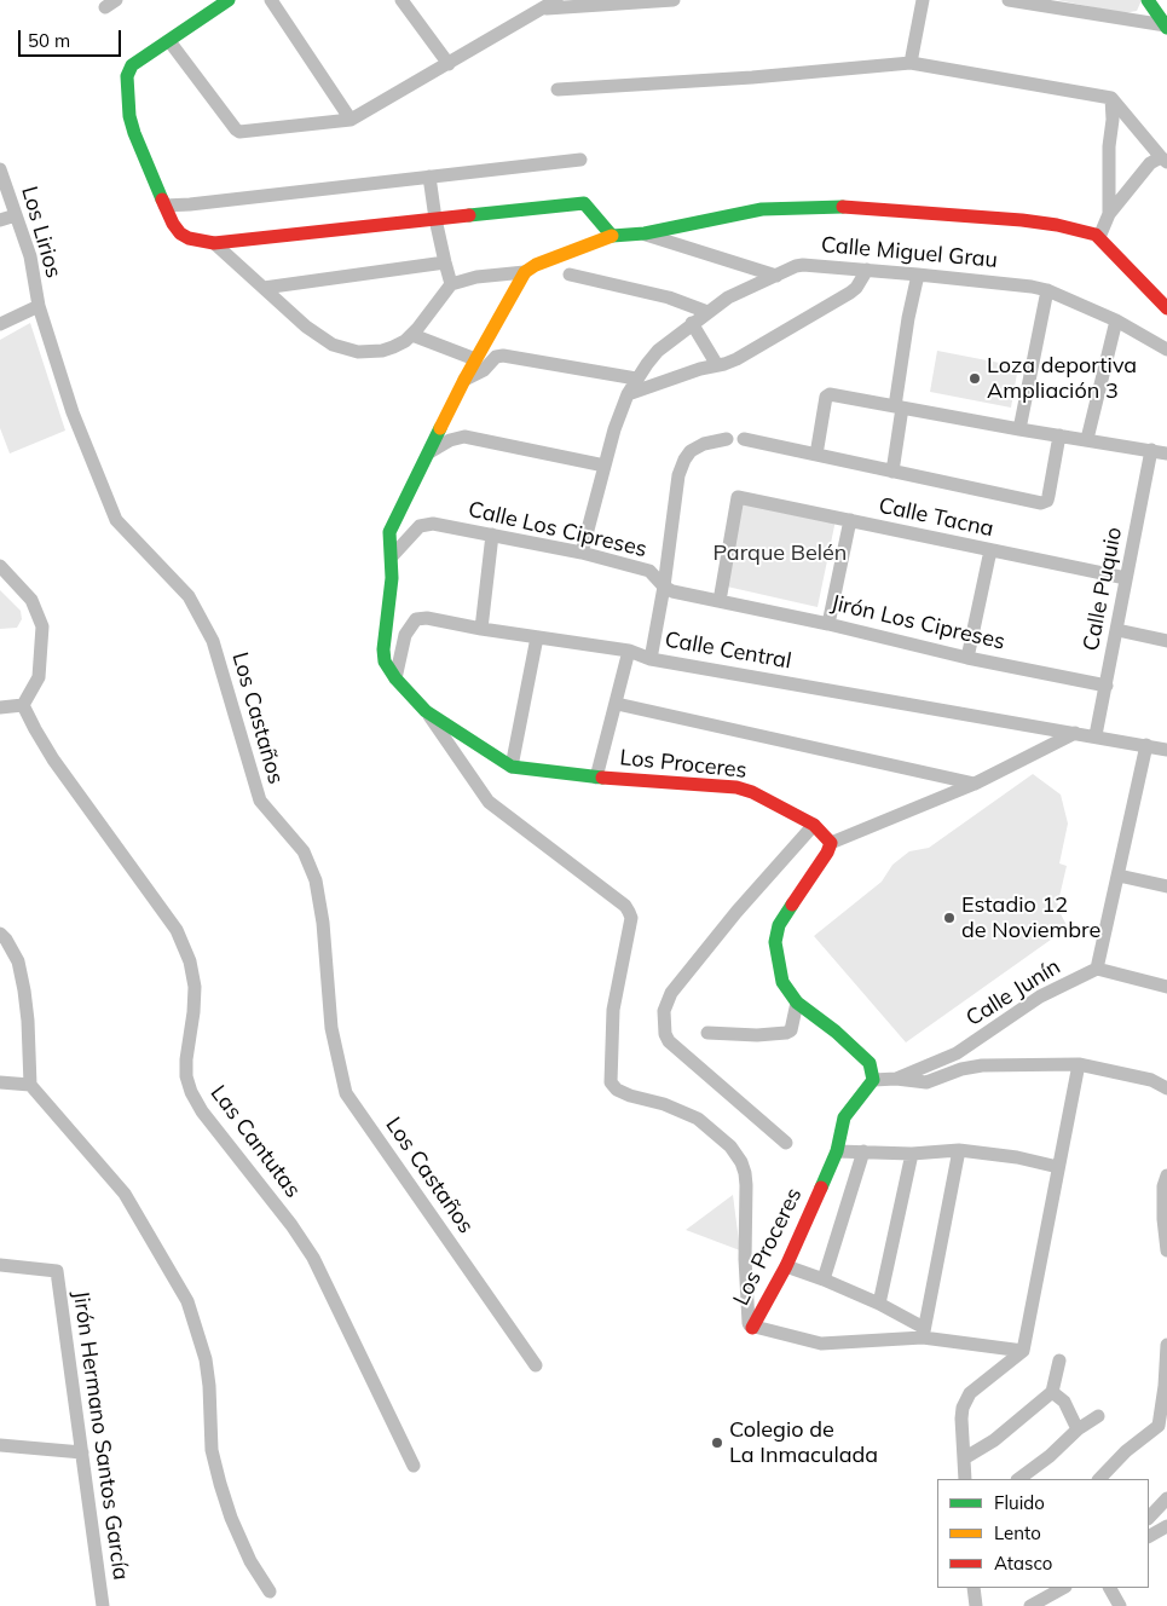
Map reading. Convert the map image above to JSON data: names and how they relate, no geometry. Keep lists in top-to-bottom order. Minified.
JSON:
{"streets":{"street":["Los Lirios","Calle Miguel Grau","Calle Tacna","Calle Los Cipreses","Calle Puquio","Jirón Los Cipreses","Calle Central","Los Castaños","Los Proceres","Calle Junín","Las Cantutas","Jirón Hermano Santos García"]},"crossings":[["Los Lirios","Los Castaños"],["Calle Miguel Grau","Calle Los Cipreses"],["Calle Tacna","Calle Los Cipreses"],["Calle Tacna","Calle Puquio"],["Calle Tacna","Jirón Los Cipreses"],["Calle Los Cipreses","Jirón Los Cipreses"],["Calle Los Cipreses","Los Proceres"],["Calle Puquio","Jirón Los Cipreses"],["Calle Puquio","Calle Central"],["Calle Central","Los Proceres"],["Los Proceres","Calle Junín"]],"parks":["Parque Belén"],"places":["Loza deportiva Ampliación 3","Estadio 12 de Noviembre","Colegio de La Inmaculada"],"legend":["Fluido","Lento","Atasco"],"scale_bar":"50 m"}
